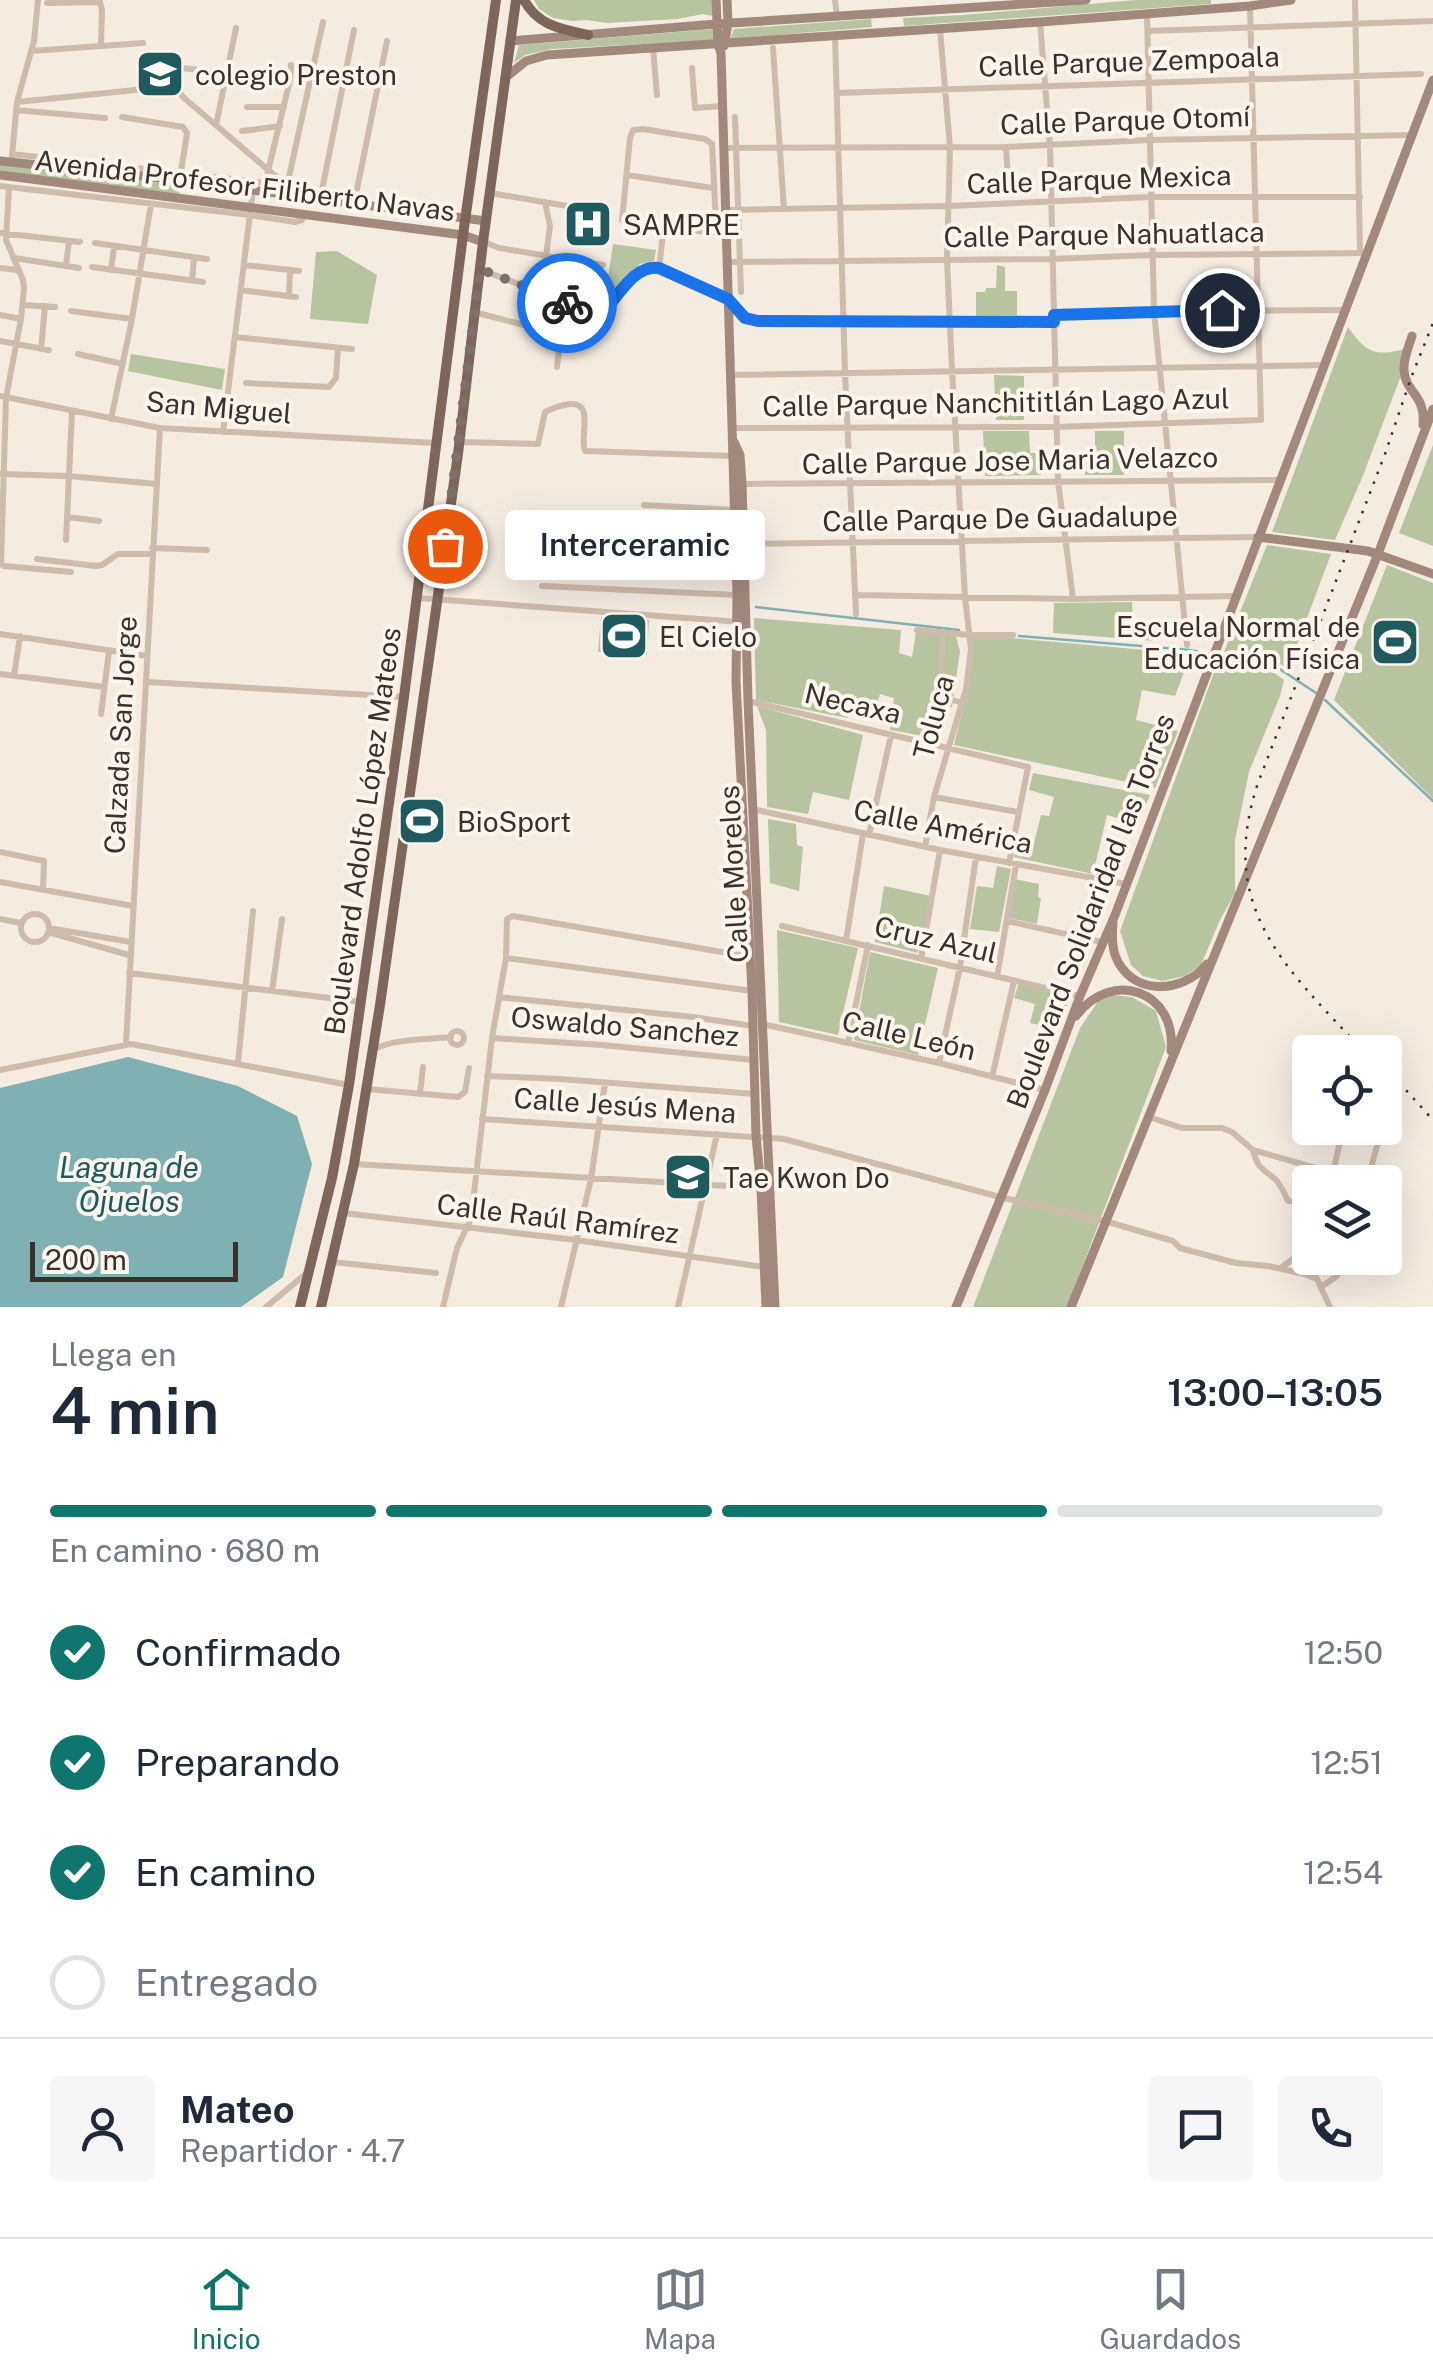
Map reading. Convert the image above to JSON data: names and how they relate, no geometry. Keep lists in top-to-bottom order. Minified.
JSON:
{"streets":{"main road":["Avenida Profesor Filiberto Navas","Boulevard Adolfo López Mateos","Calle Morelos","Boulevard Solidaridad las Torres"],"street":["Calle Parque Zempoala","Calle Parque Otomí","Calle Parque Mexica","Calle Parque Nahuatlaca","Calle Parque Nanchititlán Lago Azul","San Miguel","Calle Parque Jose Maria Velazco","Calle Parque De Guadalupe","Necaxa","Toluca","Calzada San Jorge","Calle América","Cruz Azul","Oswaldo Sanchez","Calle León","Calle Jesús Mena","Calle Raúl Ramírez"]},"crossings":[["Calle Parque Zempoala","Toluca"],["Calle Parque Otomí","Toluca"],["Calle Parque Otomí","Calle Morelos"],["Calle Parque Otomí","Boulevard Solidaridad las Torres"],["Calle Parque Mexica","Toluca"],["Calle Parque Mexica","Calle Morelos"],["Avenida Profesor Filiberto Navas","Boulevard Adolfo López Mateos"],["Calle Parque Nahuatlaca","Toluca"],["Calle Parque Nahuatlaca","Calle Morelos"],["Calle Parque Nahuatlaca","Boulevard Solidaridad las Torres"],["Calle Parque Nanchititlán Lago Azul","Toluca"],["Calle Parque Nanchititlán Lago Azul","Calle Morelos"],["San Miguel","Calzada San Jorge"],["San Miguel","Boulevard Adolfo López Mateos"],["Calle Parque Jose Maria Velazco","Toluca"],["Calle Parque Jose Maria Velazco","Calle Morelos"],["Calle Parque Jose Maria Velazco","Boulevard Solidaridad las Torres"],["Calle Parque De Guadalupe","Toluca"],["Calle Parque De Guadalupe","Calle Morelos"],["Calle Parque De Guadalupe","Boulevard Solidaridad las Torres"],["Necaxa","Toluca"],["Necaxa","Calle Morelos"],["Toluca","Calle América"],["Calle América","Calle Morelos"],["Calle América","Boulevard Solidaridad las Torres"],["Boulevard Adolfo López Mateos","Calle Raúl Ramírez"],["Calle Morelos","Oswaldo Sanchez"],["Calle Morelos","Calle León"],["Calle Morelos","Calle Jesús Mena"],["Calle Morelos","Calle Raúl Ramírez"],["Boulevard Solidaridad las Torres","Cruz Azul"],["Boulevard Solidaridad las Torres","Calle León"],["Boulevard Solidaridad las Torres","Calle Jesús Mena"]],"water":["Laguna de Ojuelos"],"places":{"school or university":["colegio Preston","Tae Kwon Do"],"hospital":["SAMPRE"],"other":["Interceramic"],"sports":["El Cielo","Escuela Normal de Educación Física","BioSport"]},"scale_bar":"200 m","page":{"bubble":"Interceramic","scale":"200 m","heading":["4 min","Llega en","13:00–13:05"],"panel":["Mateo","Repartidor · 4.7"],"bar":"En camino · 680 m","list":[["Confirmado","12:50"],["Preparando","12:51"],["En camino","12:54"],"Entregado"],"tabs":["Inicio","Mapa","Guardados"]}}
